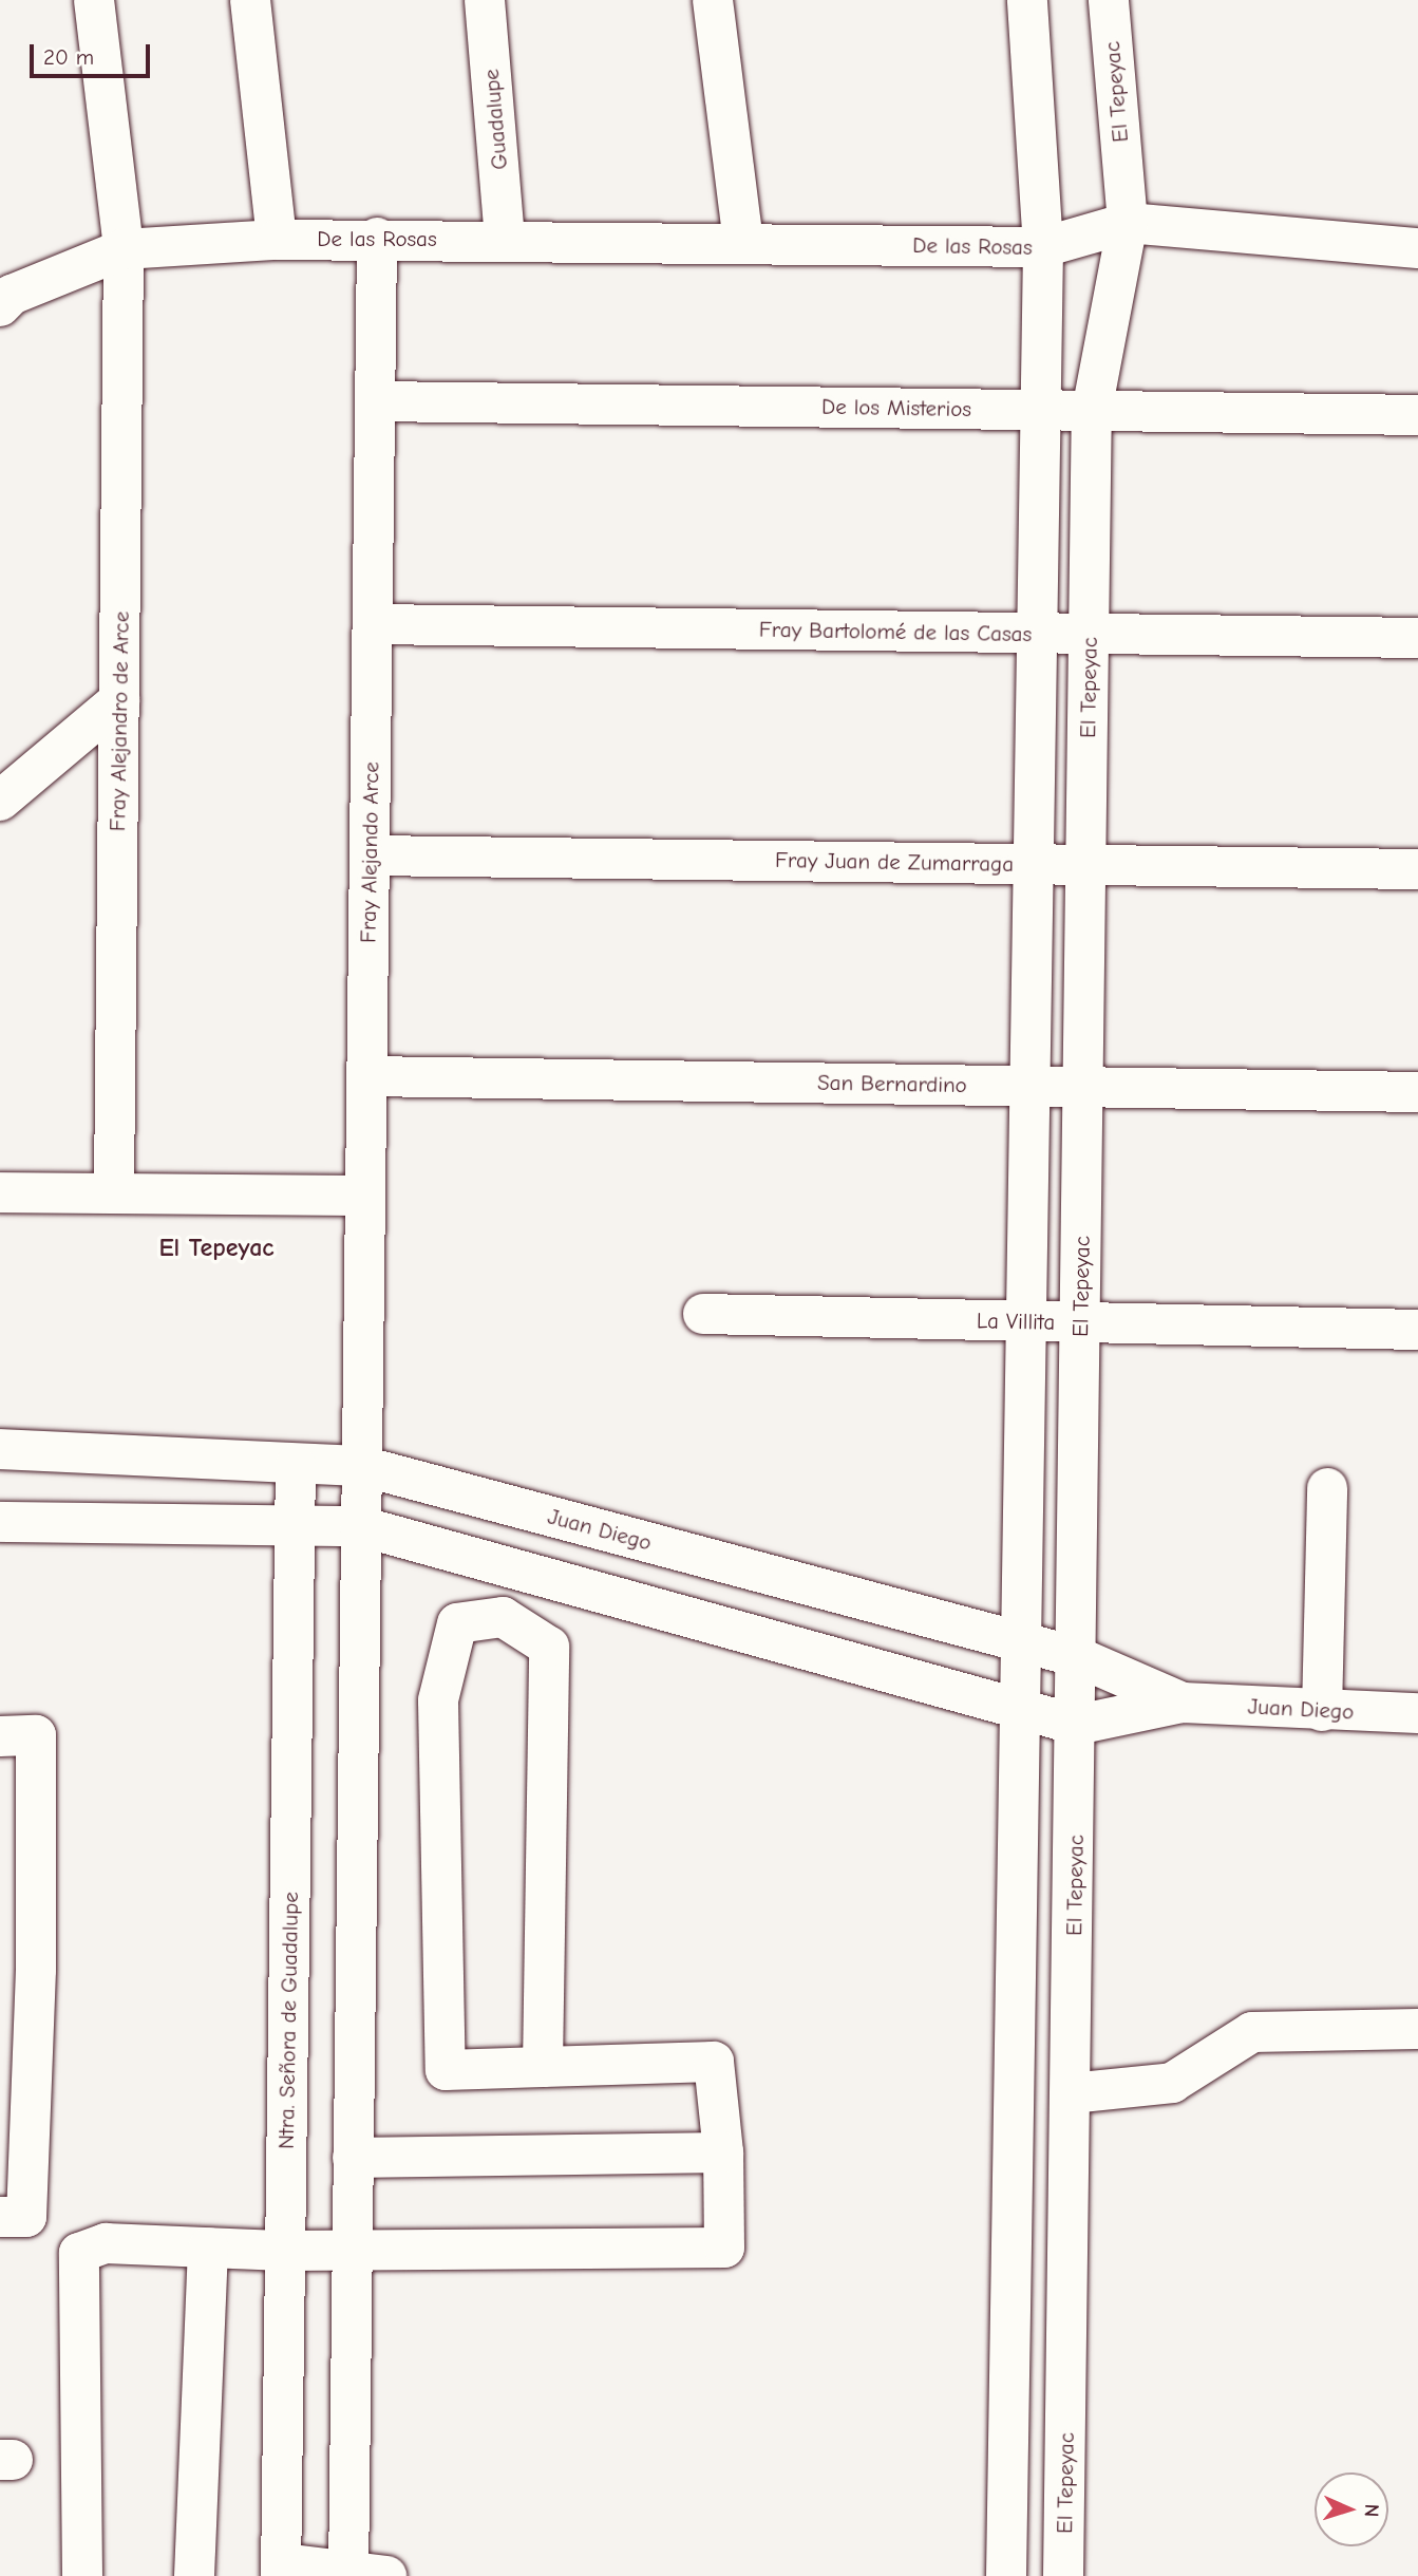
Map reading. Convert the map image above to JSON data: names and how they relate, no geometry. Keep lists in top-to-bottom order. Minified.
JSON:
{"streets":{"street":["El Tepeyac","Guadalupe","De las Rosas","De los Misterios","Fray Bartolomé de las Casas","Fray Alejandro de Arce","Fray Alejando Arce","Fray Juan de Zumarraga","San Bernardino","La Villita","Juan Diego","Ntra. Señora de Guadalupe"]},"crossings":[["El Tepeyac","De las Rosas"],["El Tepeyac","De los Misterios"],["El Tepeyac","Fray Bartolomé de las Casas"],["El Tepeyac","Fray Juan de Zumarraga"],["El Tepeyac","San Bernardino"],["El Tepeyac","La Villita"],["El Tepeyac","Juan Diego"],["Guadalupe","De las Rosas"],["De las Rosas","Fray Alejandro de Arce"],["De las Rosas","Fray Alejando Arce"],["De los Misterios","Fray Alejando Arce"],["Fray Bartolomé de las Casas","Fray Alejando Arce"],["Fray Alejando Arce","Fray Juan de Zumarraga"],["Fray Alejando Arce","San Bernardino"],["Fray Alejando Arce","Juan Diego"],["Juan Diego","Ntra. Señora de Guadalupe"]],"districts":["El Tepeyac"],"scale_bar":"20 m","north":"right"}
